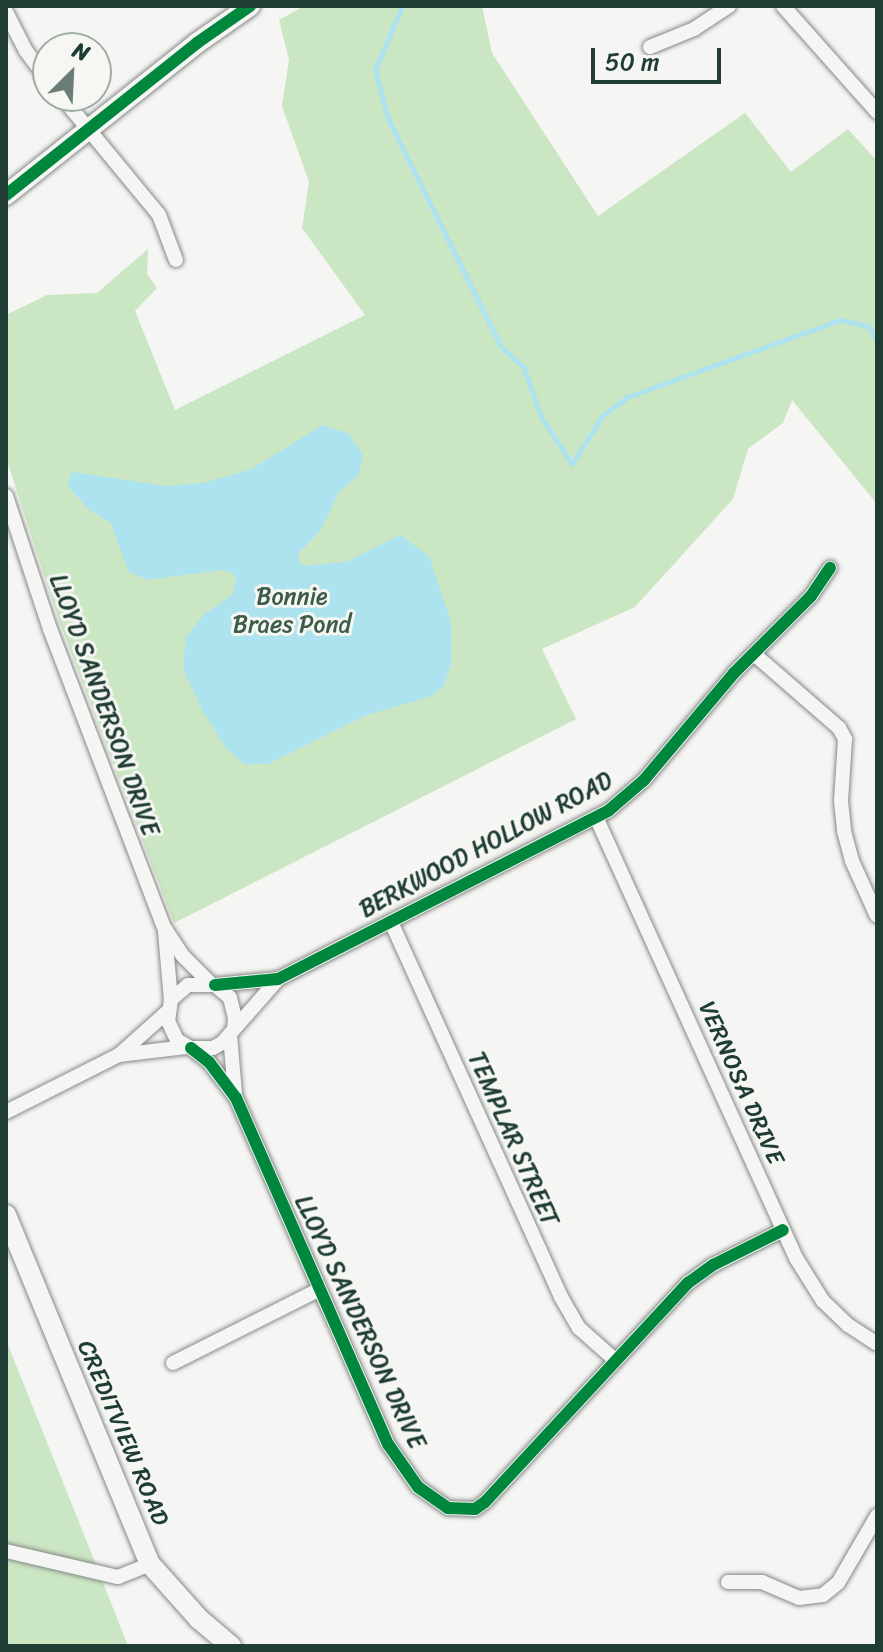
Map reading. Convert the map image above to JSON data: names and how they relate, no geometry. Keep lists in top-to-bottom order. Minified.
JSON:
{"streets":{"street":["LLOYD SANDERSON DRIVE","BERKWOOD HOLLOW ROAD","VERNOSA DRIVE","TEMPLAR STREET","CREDITVIEW ROAD"]},"crossings":[["LLOYD SANDERSON DRIVE","BERKWOOD HOLLOW ROAD"],["LLOYD SANDERSON DRIVE","VERNOSA DRIVE"],["LLOYD SANDERSON DRIVE","TEMPLAR STREET"],["BERKWOOD HOLLOW ROAD","VERNOSA DRIVE"],["BERKWOOD HOLLOW ROAD","TEMPLAR STREET"]],"parks":["Bonnie Braes Pond"],"scale_bar":"50 m","north":"top right"}
